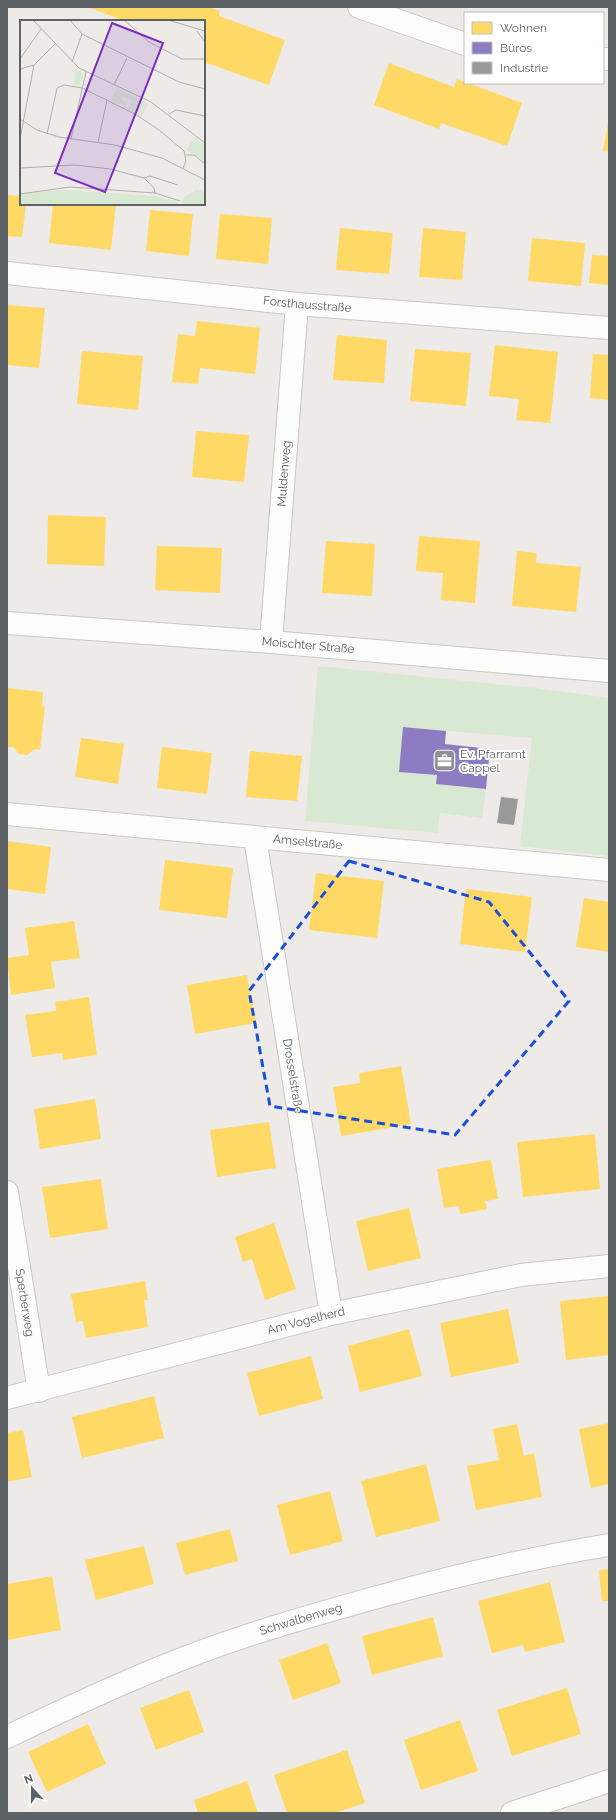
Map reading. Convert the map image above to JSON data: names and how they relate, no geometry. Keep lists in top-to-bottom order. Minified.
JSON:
{"streets":{"street":["Forsthausstraße","Muldenweg","Moischter Straße","Amselstraße","Drosselstraße","Sperberweg","Am Vogelherd","Schwalbenweg"]},"crossings":[["Forsthausstraße","Muldenweg"],["Muldenweg","Moischter Straße"],["Amselstraße","Drosselstraße"],["Drosselstraße","Am Vogelherd"],["Sperberweg","Am Vogelherd"]],"places":{"office":["Ev. Pfarramt Cappel"]},"legend":["Wohnen","Büros","Industrie"],"north":"top"}
